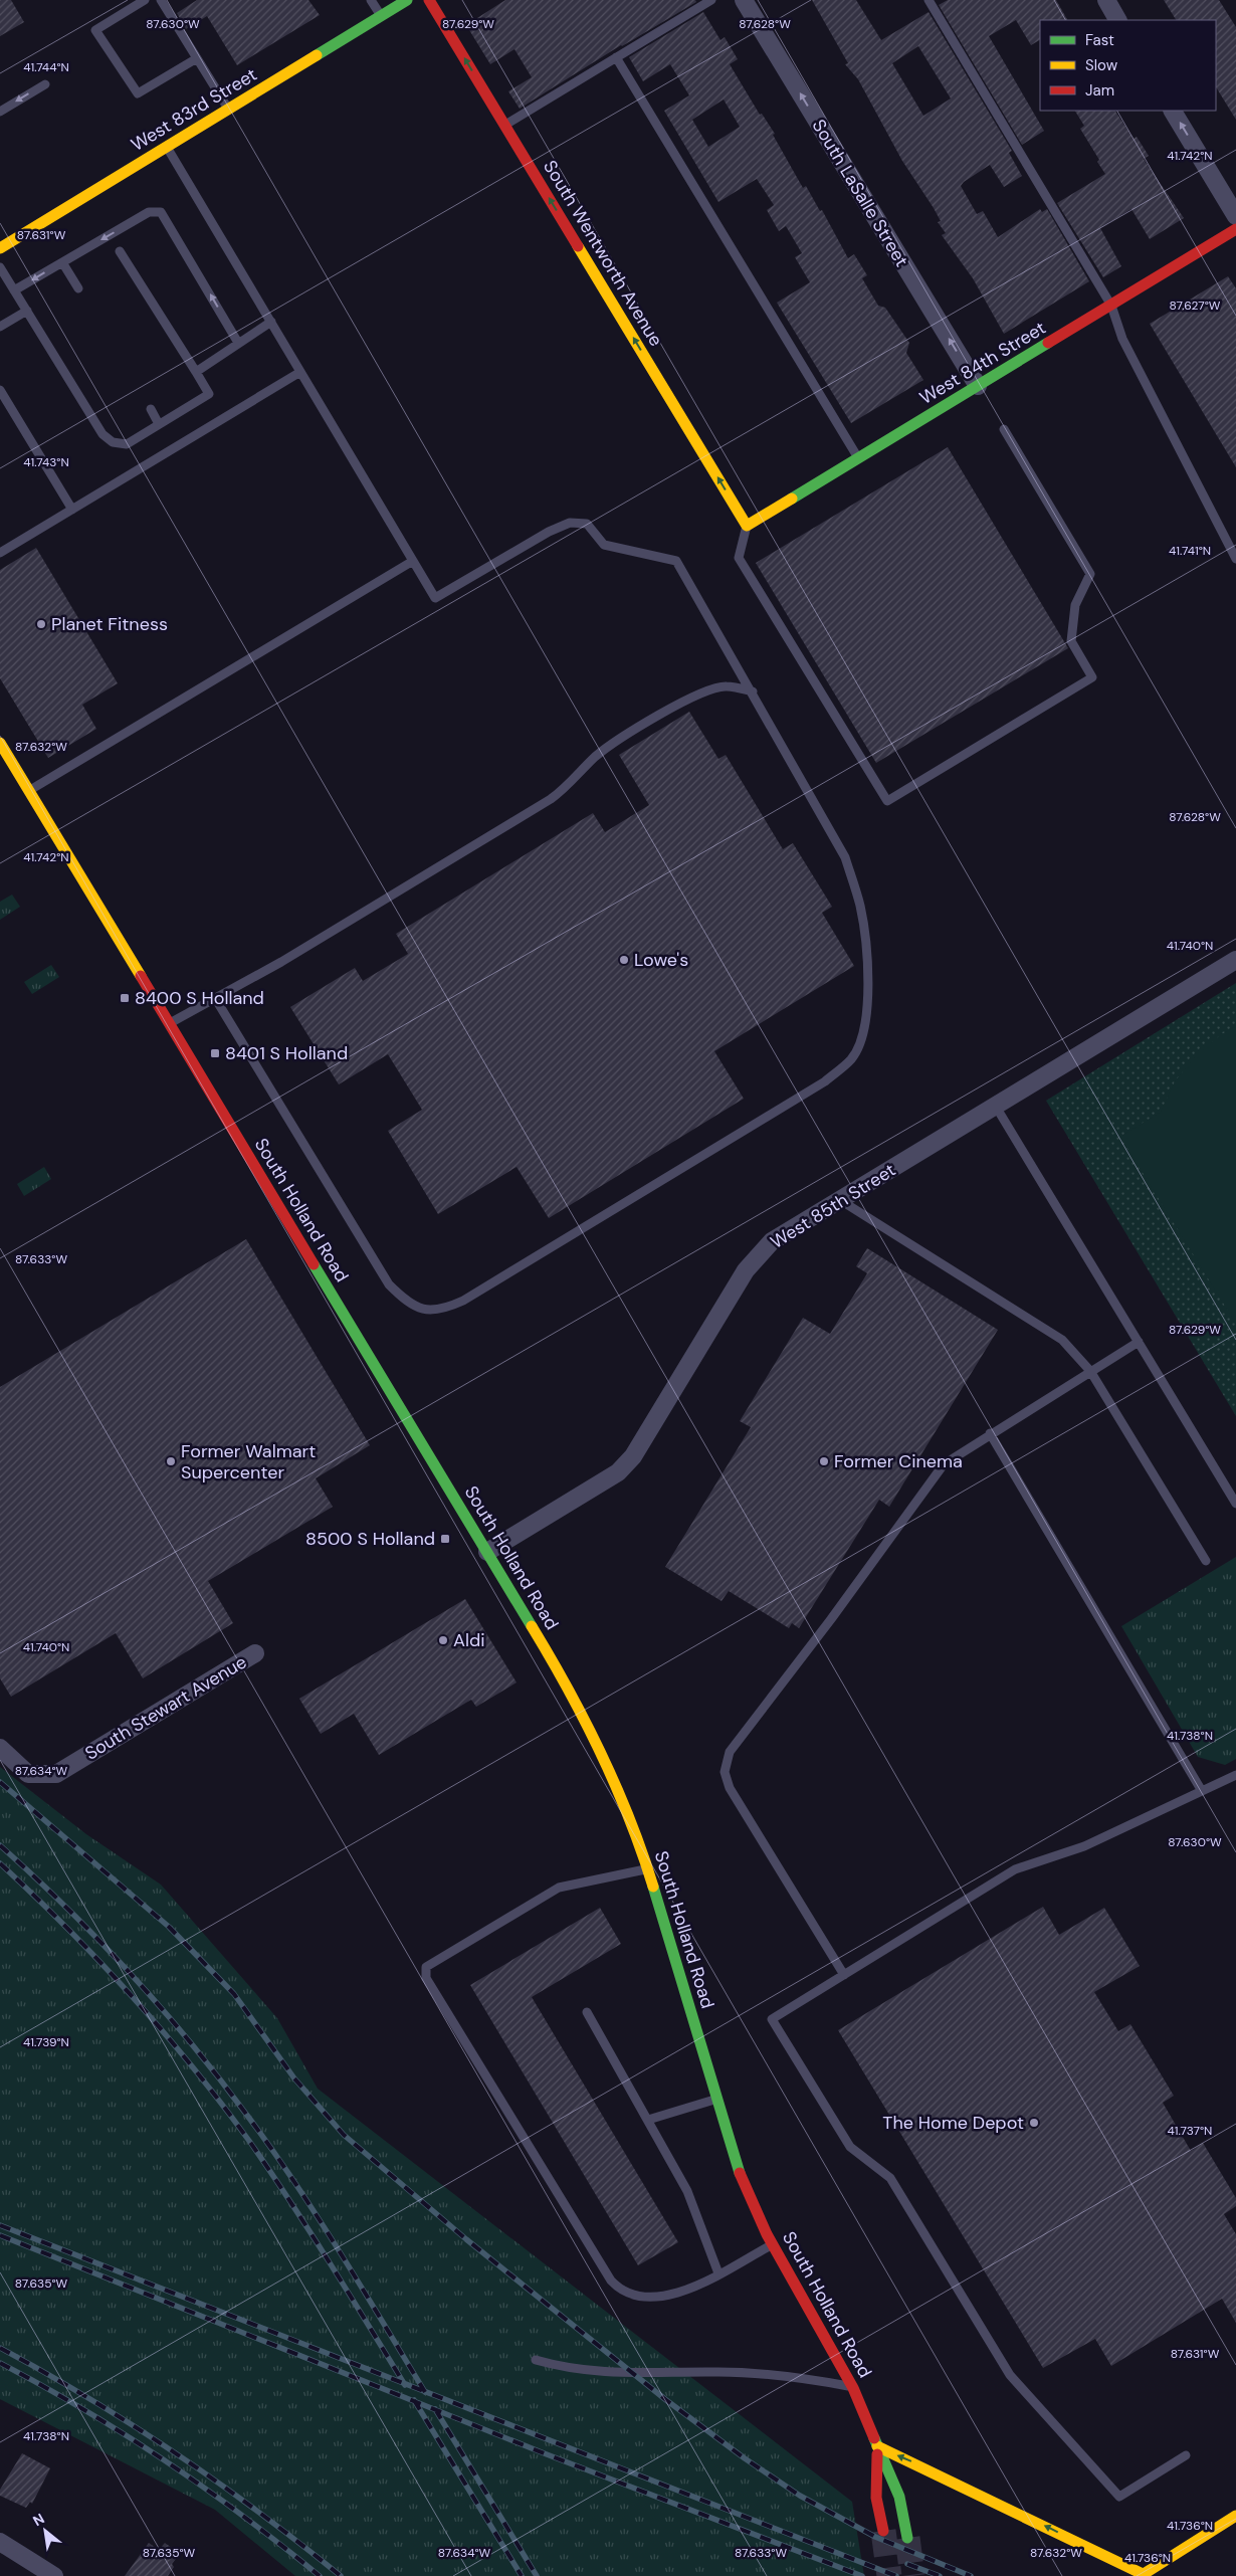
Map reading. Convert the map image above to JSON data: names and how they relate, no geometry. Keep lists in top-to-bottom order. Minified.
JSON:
{"streets":{"main road":["West 83rd Street","South Wentworth Avenue","West 84th Street","South Holland Road"],"street":["South LaSalle Street","West 85th Street","South Stewart Avenue"]},"crossings":[["South LaSalle Street","West 84th Street"],["South Wentworth Avenue","West 84th Street"],["West 85th Street","South Holland Road"]],"one_way":["South LaSalle Street","South Wentworth Avenue"],"places":{"other":["Planet Fitness","Lowe's","Former Walmart Supercenter","Former Cinema","Aldi","The Home Depot"],"transit":["8400 S Holland","8401 S Holland","8500 S Holland"]},"legend":["Fast","Slow","Jam"],"north":"top left","coordinates":["87.629°W","87.628°W","87.630°W","41.744°N","41.742°N","87.631°W","87.627°W","41.743°N","41.741°N","87.632°W","41.740°N","87.633°W","41.738°N","87.634°W","41.739°N","41.737°N","87.635°W","41.736°N"]}
